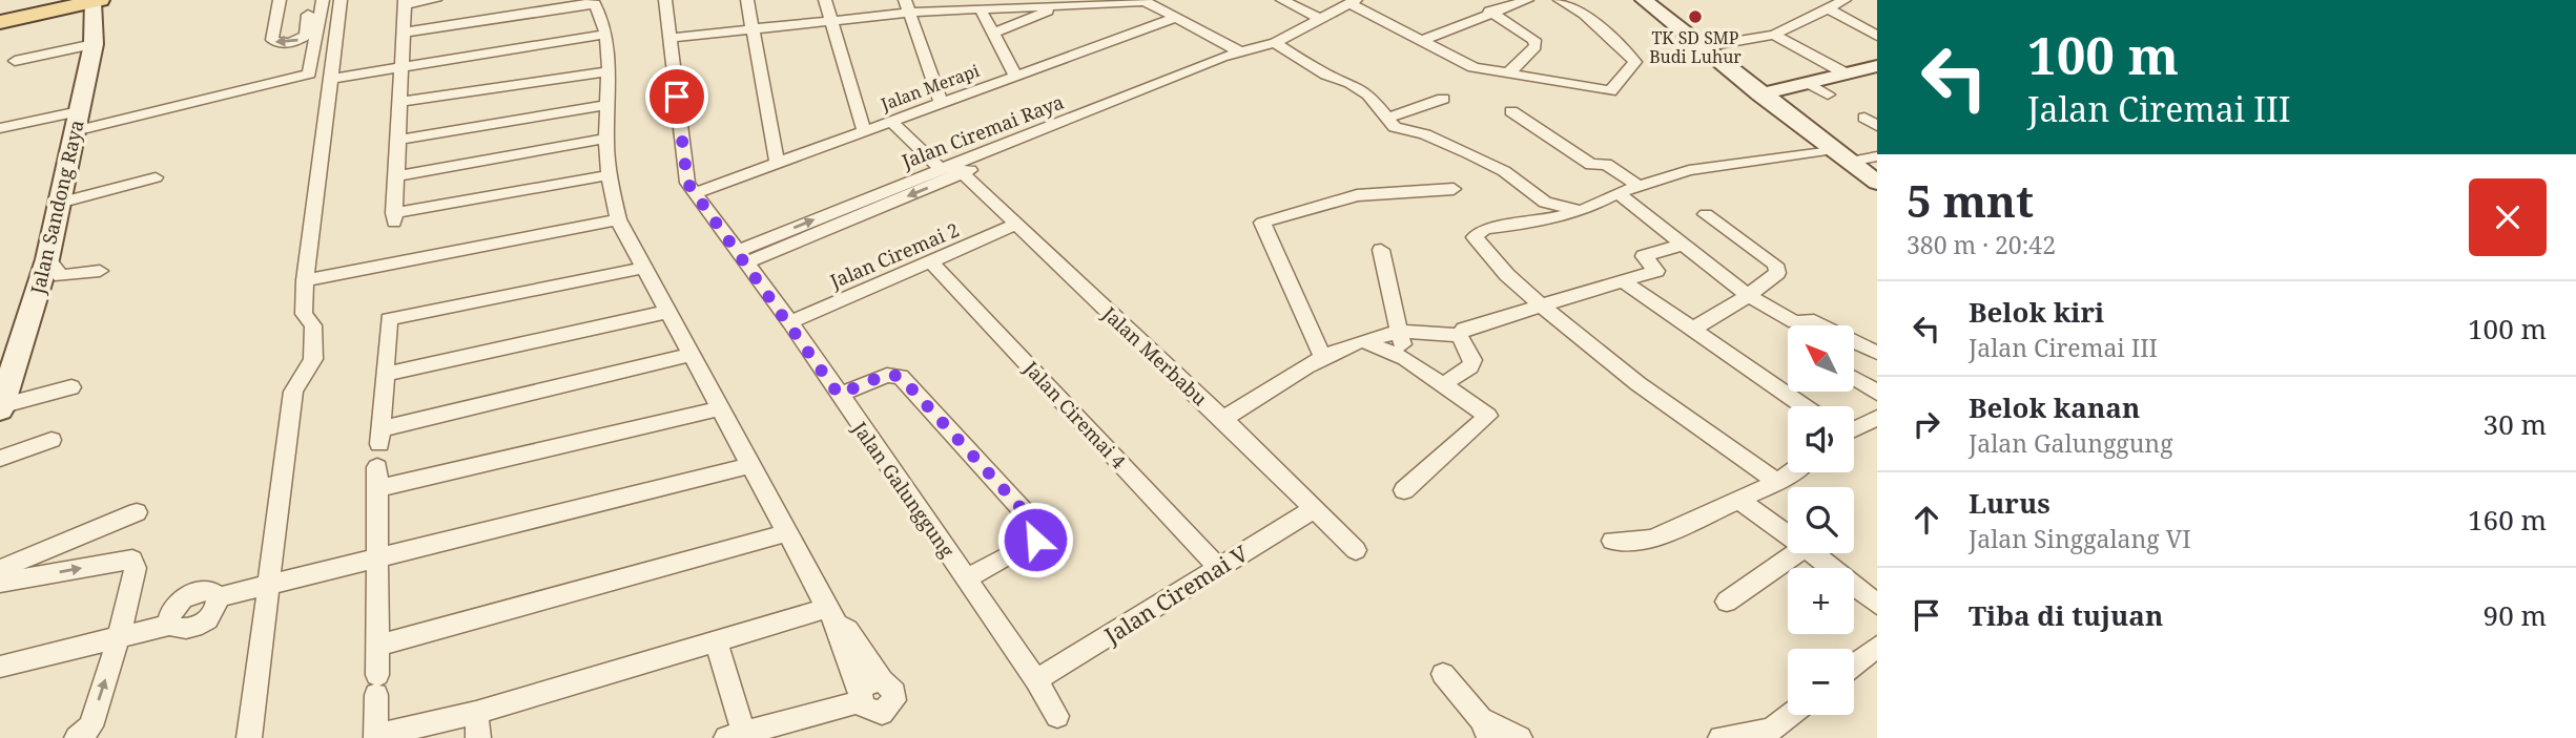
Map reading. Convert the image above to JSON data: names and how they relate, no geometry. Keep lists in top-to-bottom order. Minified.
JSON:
{"streets":{"street":["Jalan Merapi","Jalan Ciremai Raya","Jalan Sandong Raya","Jalan Ciremai 2","Jalan Merbabu","Jalan Ciremai 4","Jalan Galunggung","Jalan Ciremai V"]},"crossings":[["Jalan Merapi","Jalan Merbabu"],["Jalan Merapi","Jalan Galunggung"],["Jalan Ciremai Raya","Jalan Merbabu"],["Jalan Ciremai Raya","Jalan Galunggung"],["Jalan Ciremai 2","Jalan Merbabu"],["Jalan Ciremai 2","Jalan Ciremai 4"],["Jalan Ciremai 2","Jalan Galunggung"],["Jalan Merbabu","Jalan Ciremai V"],["Jalan Ciremai 4","Jalan Ciremai V"],["Jalan Galunggung","Jalan Ciremai V"]],"places":["TK SD SMP Budi Luhur"],"north":"top left","page":{"turn":["100 m","Jalan Ciremai III"],"heading":["5 mnt","380 m · 20:42"],"list":[{"name":"Belok kiri","note":"Jalan Ciremai III","value":"100 m"},{"name":"Belok kanan","note":"Jalan Galunggung","value":"30 m"},{"name":"Lurus","note":"Jalan Singgalang VI","value":"160 m"},{"name":"Tiba di tujuan","value":"90 m"}],"map_buttons":["+","−"]}}
